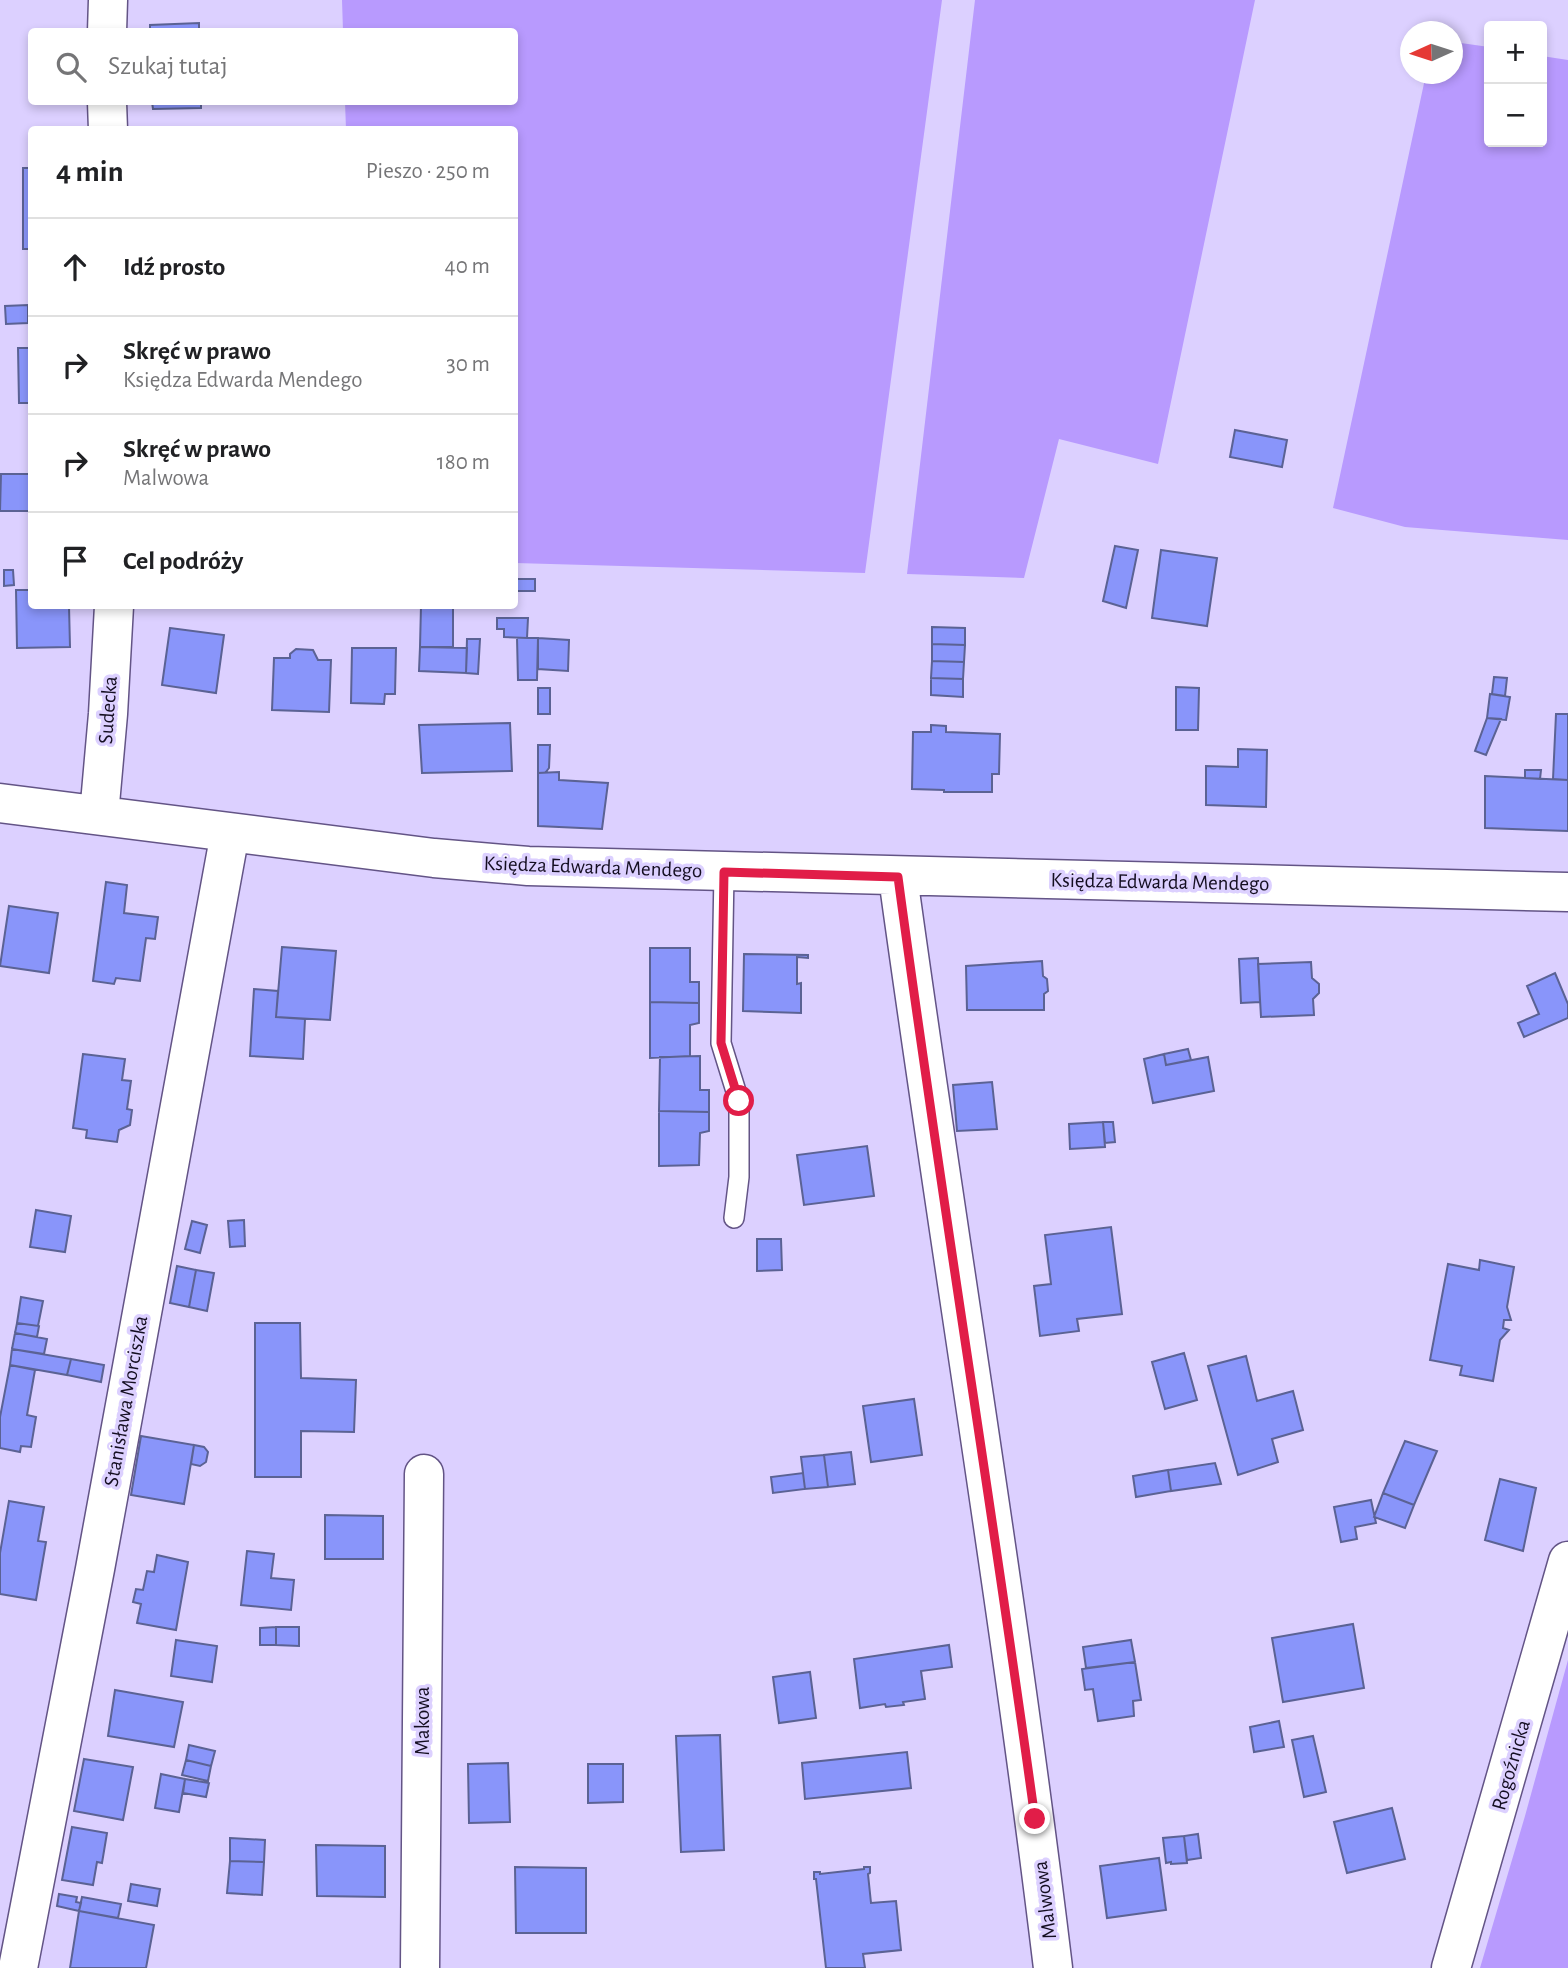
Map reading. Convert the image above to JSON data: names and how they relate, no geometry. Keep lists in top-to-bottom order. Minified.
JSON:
{"streets":{"street":["Sudecka","Księdza Edwarda Mendego","Stanisława Morciszka","Makowa","Rogoźnicka","Malwowa"]},"crossings":[["Sudecka","Księdza Edwarda Mendego"],["Księdza Edwarda Mendego","Stanisława Morciszka"],["Księdza Edwarda Mendego","Malwowa"]],"north":"left","page":{"map_buttons":["+","−"],"search":"Szukaj tutaj","heading":["4 min","Pieszo · 250 m"],"list":[["Idź prosto","40 m"],["Skręć w prawo","Księdza Edwarda Mendego","30 m"],["Skręć w prawo","Malwowa","180 m"],"Cel podróży"]}}
